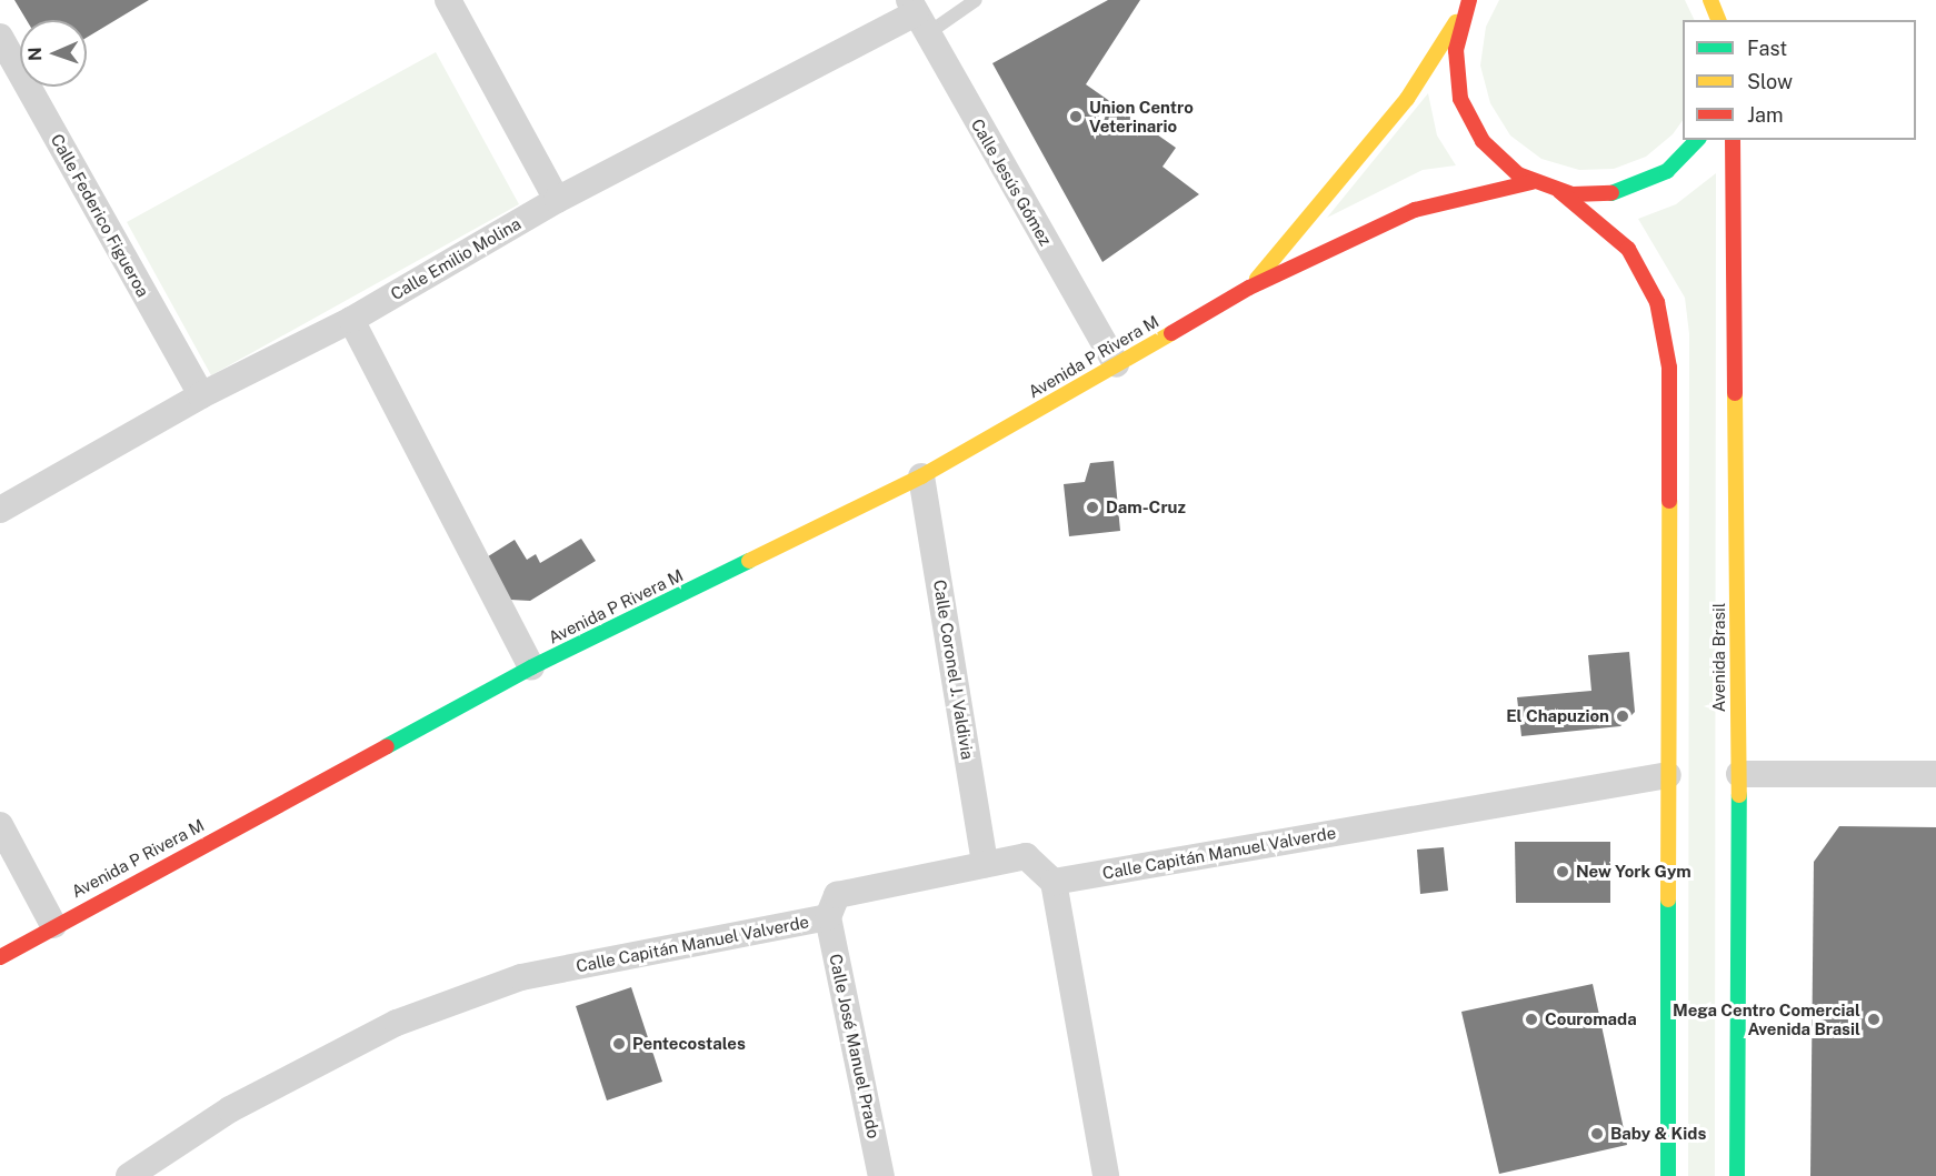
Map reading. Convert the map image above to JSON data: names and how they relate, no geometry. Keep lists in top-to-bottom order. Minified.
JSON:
{"streets":{"main road":["Avenida P Rivera M","Avenida Brasil"],"street":["Calle Jesús Gómez","Calle Federico Figueroa","Calle Emilio Molina","Calle Coronel J. Valdivia","Calle Capitán Manuel Valverde","Calle José Manuel Prado"]},"crossings":[["Calle Jesús Gómez","Calle Emilio Molina"],["Calle Jesús Gómez","Avenida P Rivera M"],["Calle Federico Figueroa","Calle Emilio Molina"],["Avenida P Rivera M","Calle Coronel J. Valdivia"],["Calle Coronel J. Valdivia","Calle Capitán Manuel Valverde"],["Calle Capitán Manuel Valverde","Calle José Manuel Prado"]],"places":["Union Centro Veterinario","Dam-Cruz","El Chapuzion","New York Gym","Couromada","Mega Centro Comercial Avenida Brasil","Pentecostales","Baby & Kids"],"legend":["Fast","Slow","Jam"],"north":"left"}
